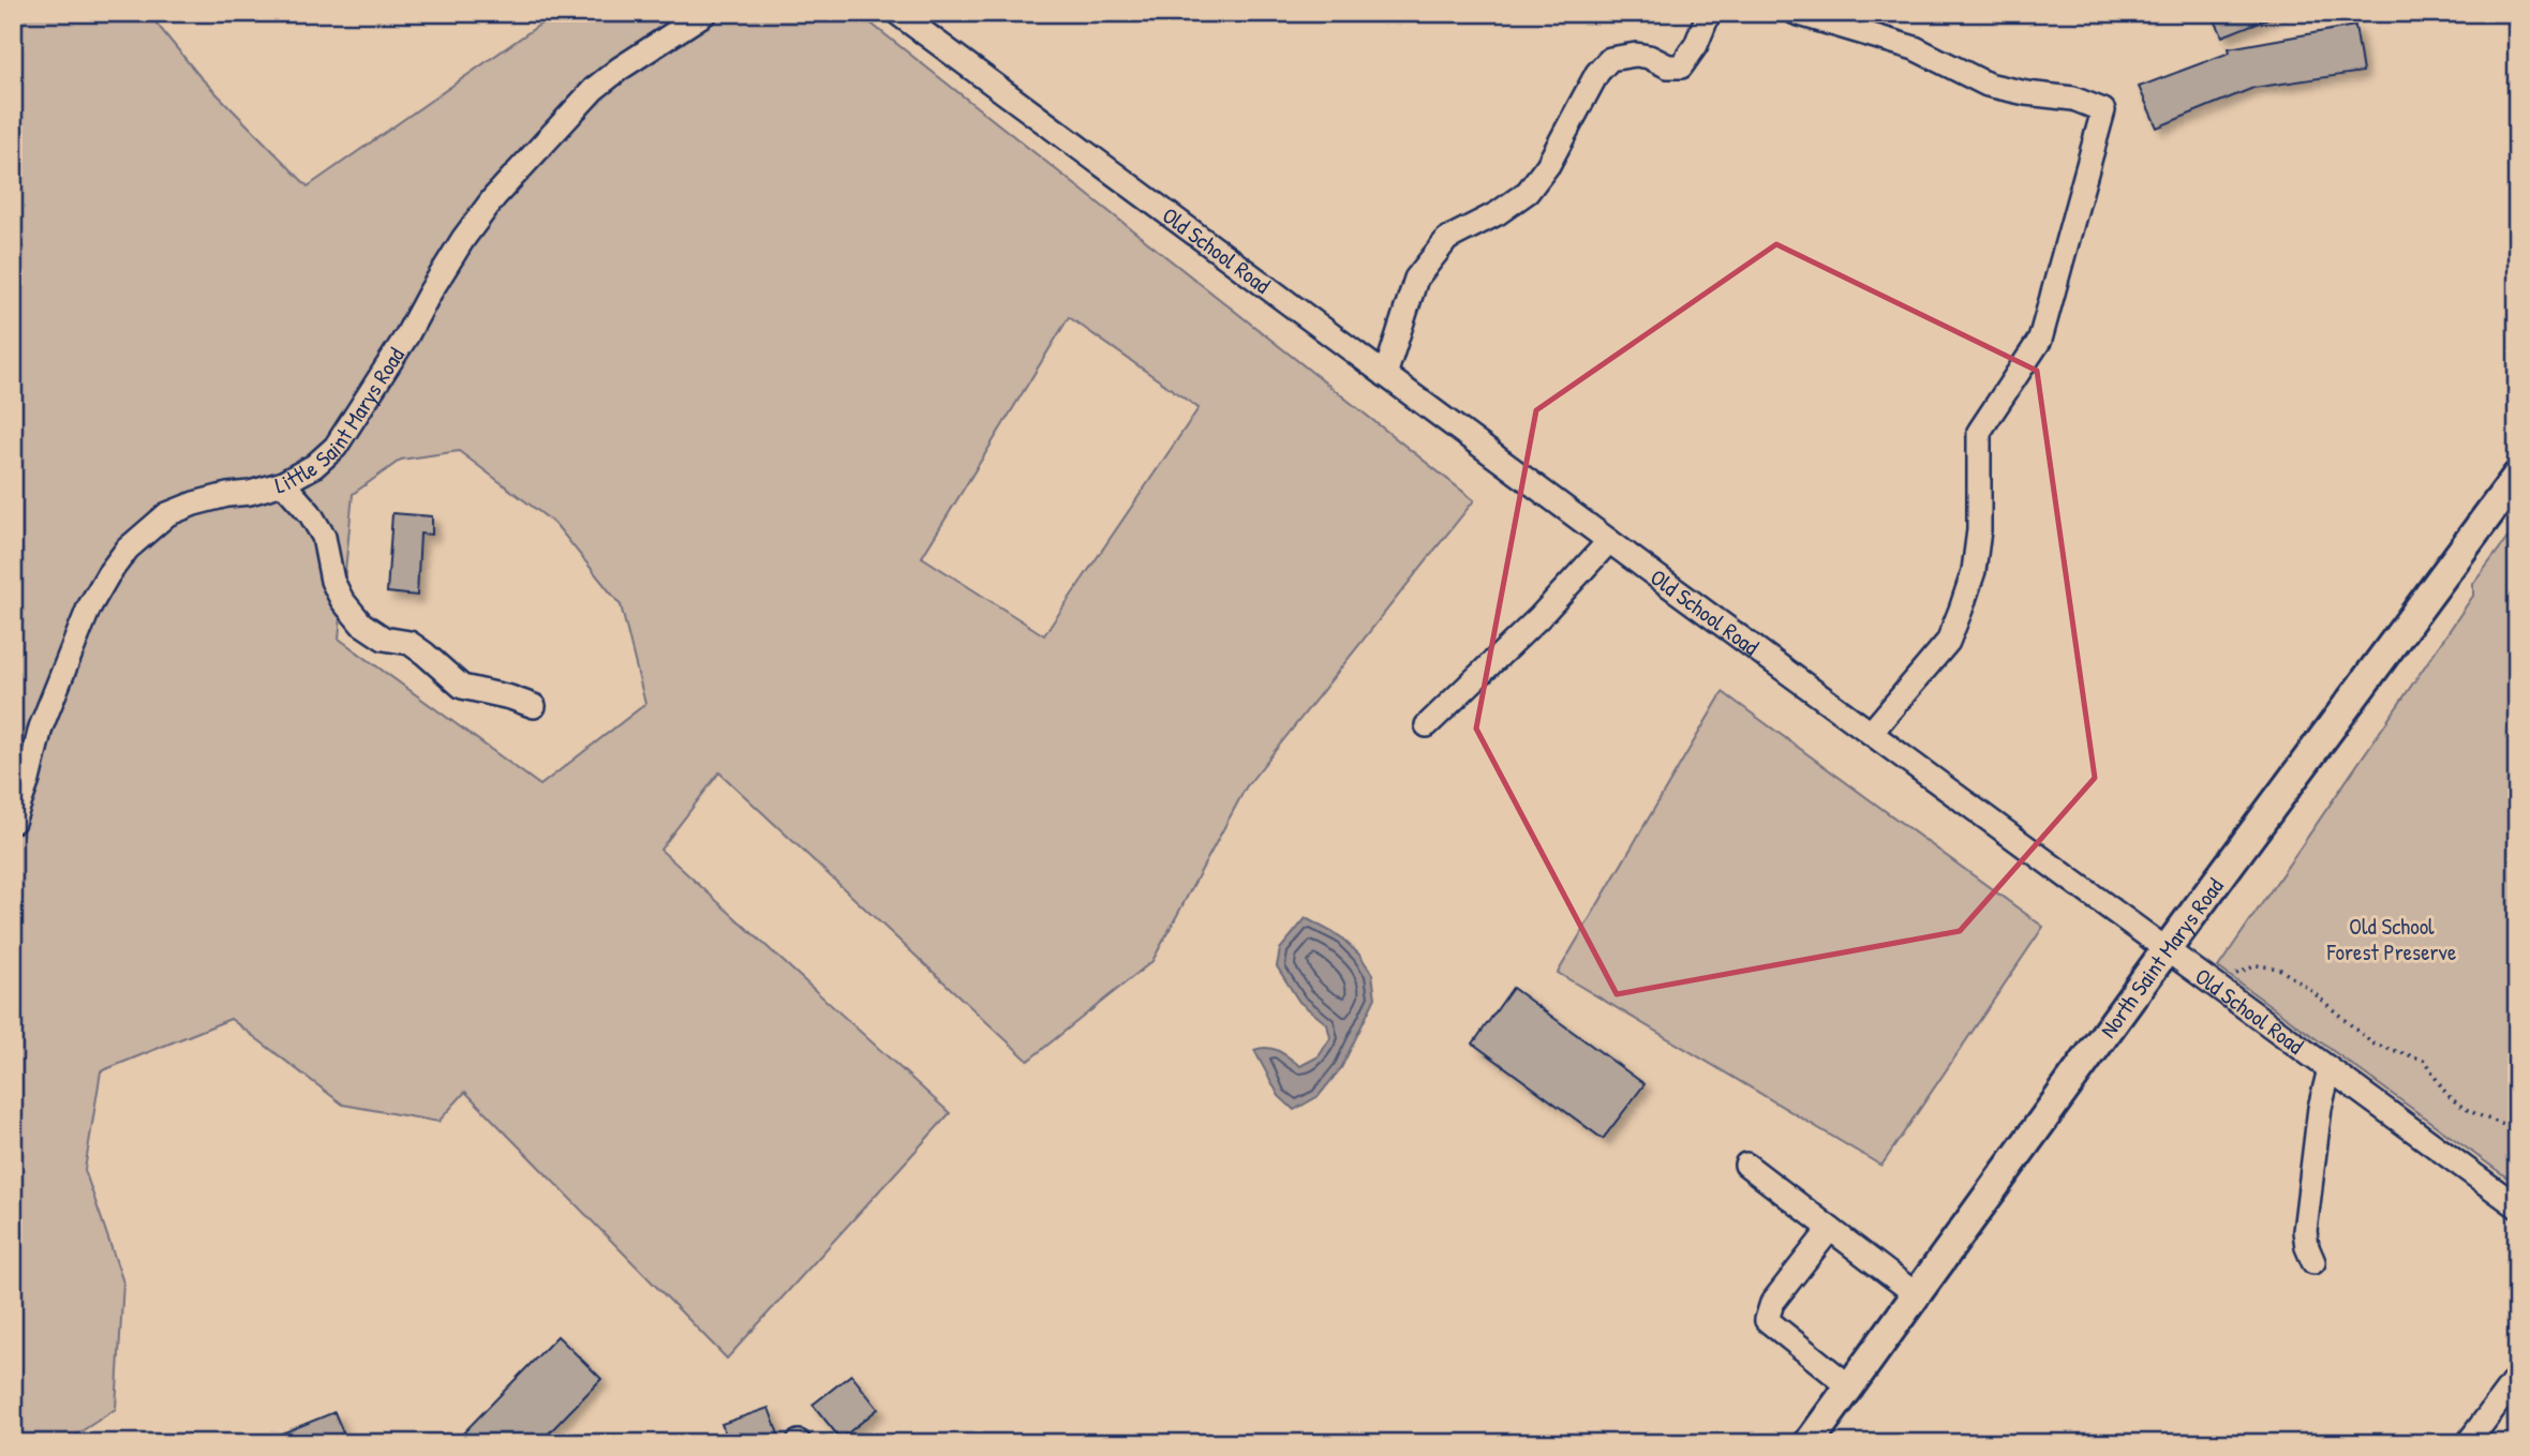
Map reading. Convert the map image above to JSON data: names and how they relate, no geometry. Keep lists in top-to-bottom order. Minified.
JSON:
{"streets":{"main road":["North Saint Marys Road"],"street":["Old School Road","Little Saint Marys Road"]},"crossings":[["Old School Road","North Saint Marys Road"]],"parks":["Old School Forest Preserve"]}
